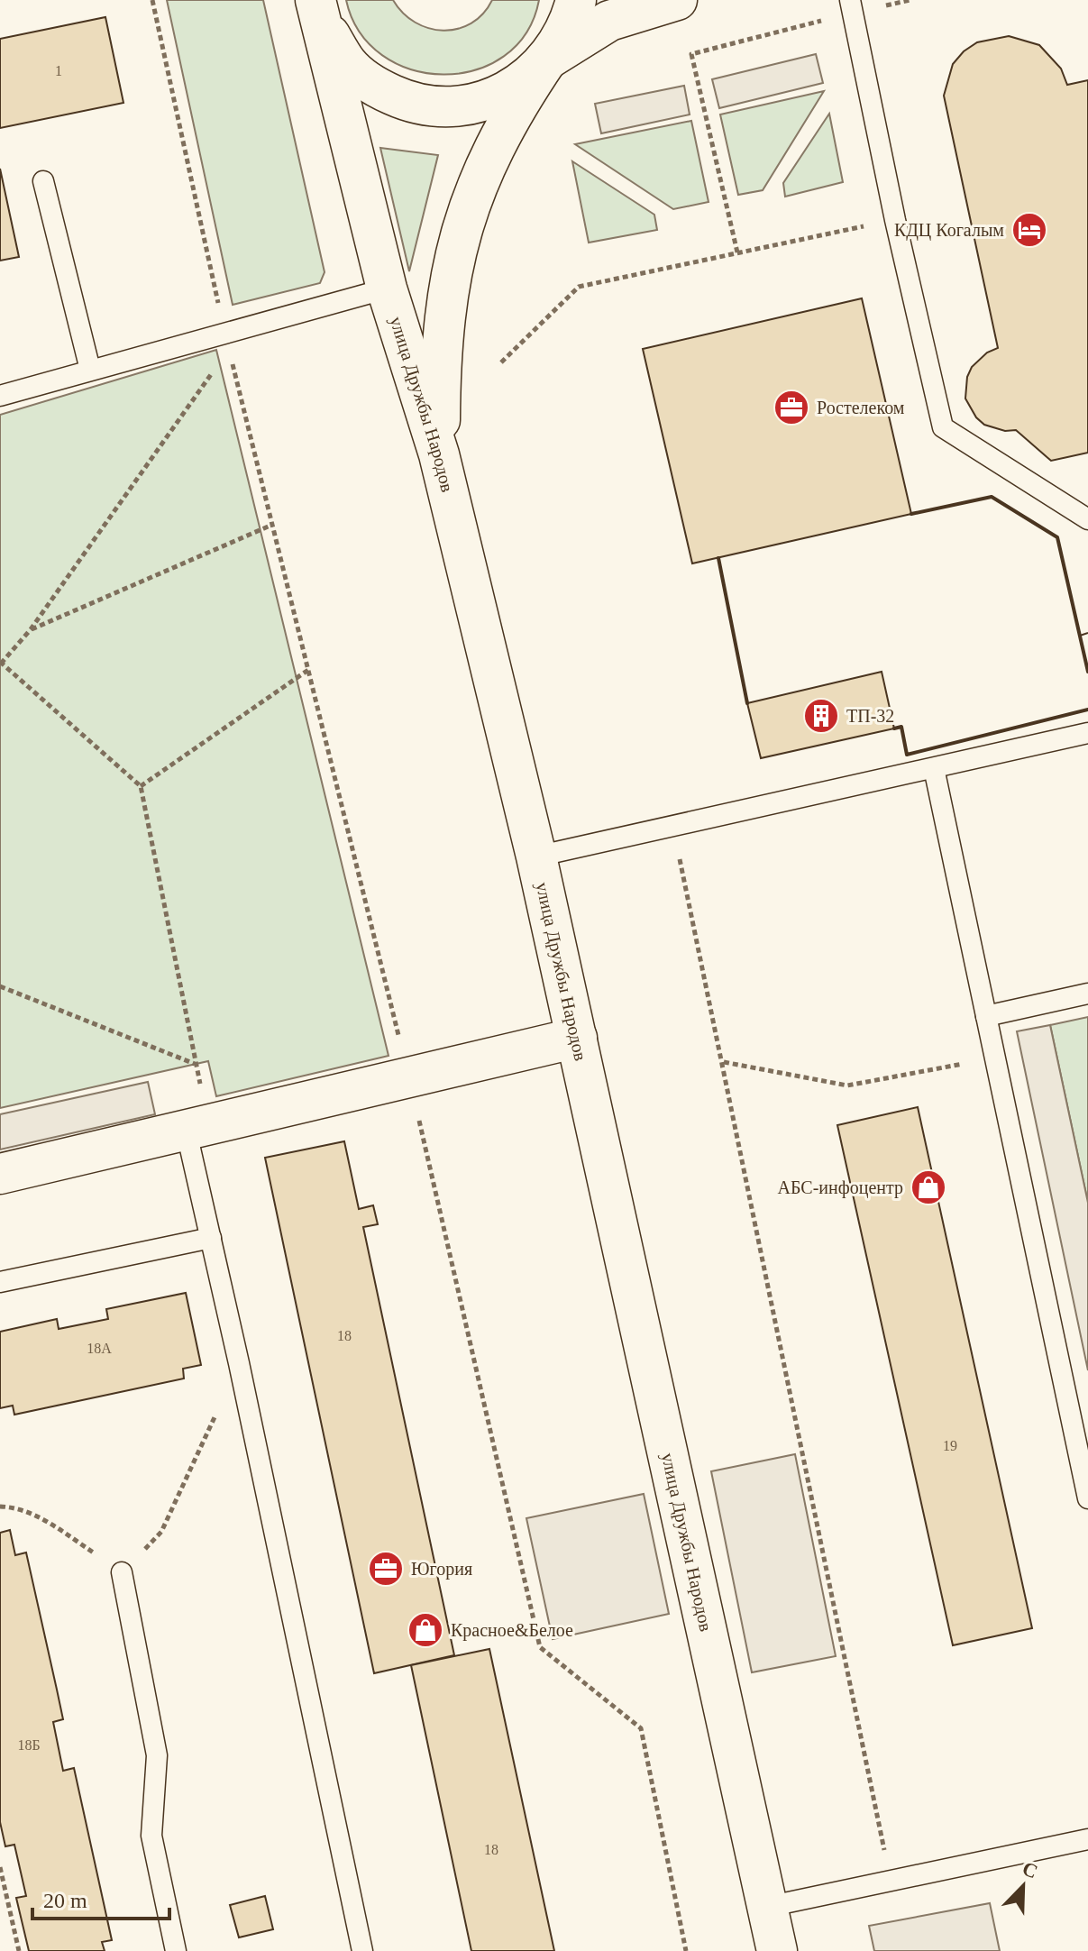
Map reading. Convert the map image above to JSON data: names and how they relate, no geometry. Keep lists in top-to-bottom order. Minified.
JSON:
{"streets":{"main road":["улица Дружбы Народов"]},"places":{"hotel":["КДЦ Когалым"],"office":["Ростелеком","Югория"],"building":["ТП-32"],"shop":["АБС-инфоцентр","Красное&Белое"]},"house_numbers":["1","18","18А","19","18Б","18"],"scale_bar":"20 m","north":"top right"}
